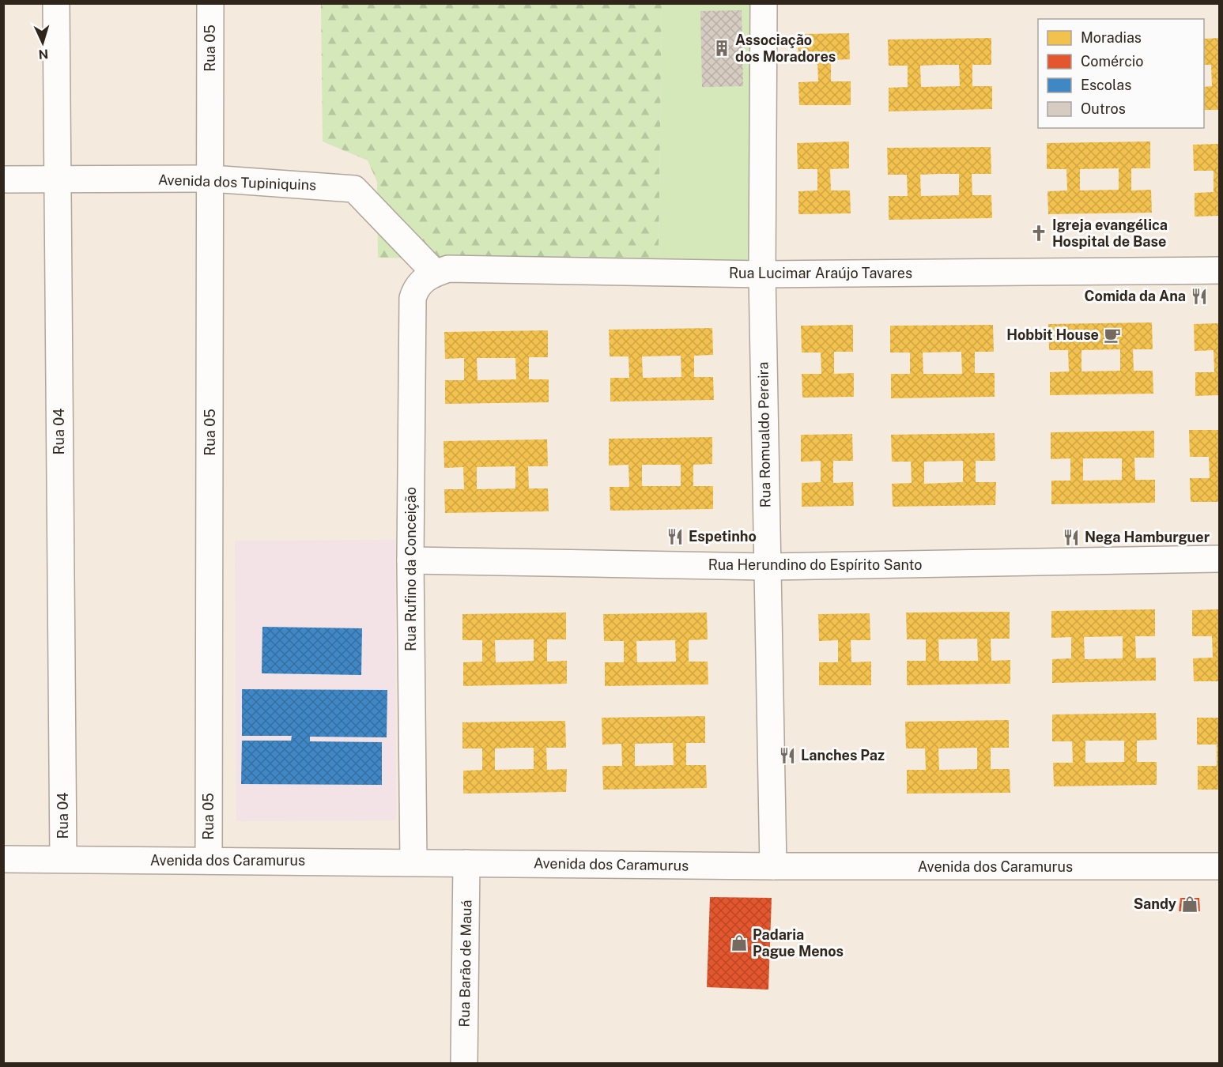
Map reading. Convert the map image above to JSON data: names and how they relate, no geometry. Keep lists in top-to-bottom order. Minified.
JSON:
{"streets":{"street":["Rua 05","Avenida dos Tupiniquins","Rua Lucimar Araújo Tavares","Rua 04","Rua Romualdo Pereira","Rua Herundino do Espírito Santo","Rua Rufino da Conceição","Avenida dos Caramurus","Rua Barão de Mauá"]},"crossings":[["Rua 05","Avenida dos Tupiniquins"],["Rua 05","Avenida dos Caramurus"],["Avenida dos Tupiniquins","Rua Lucimar Araújo Tavares"],["Avenida dos Tupiniquins","Rua 04"],["Avenida dos Tupiniquins","Rua Rufino da Conceição"],["Rua Lucimar Araújo Tavares","Rua Romualdo Pereira"],["Rua Lucimar Araújo Tavares","Rua Rufino da Conceição"],["Rua 04","Avenida dos Caramurus"],["Rua Romualdo Pereira","Rua Herundino do Espírito Santo"],["Rua Romualdo Pereira","Avenida dos Caramurus"],["Rua Herundino do Espírito Santo","Rua Rufino da Conceição"],["Rua Rufino da Conceição","Avenida dos Caramurus"],["Avenida dos Caramurus","Rua Barão de Mauá"]],"places":{"building":["Associação dos Moradores"],"church":["Igreja evangélica Hospital de Base"],"restaurant":["Comida da Ana","Espetinho","Nega Hamburguer","Lanches Paz"],"cafe":["Hobbit House"],"shop":["Sandy","Padaria Pague Menos"]},"legend":["Moradias","Comércio","Escolas","Outros"],"north":"bottom"}
